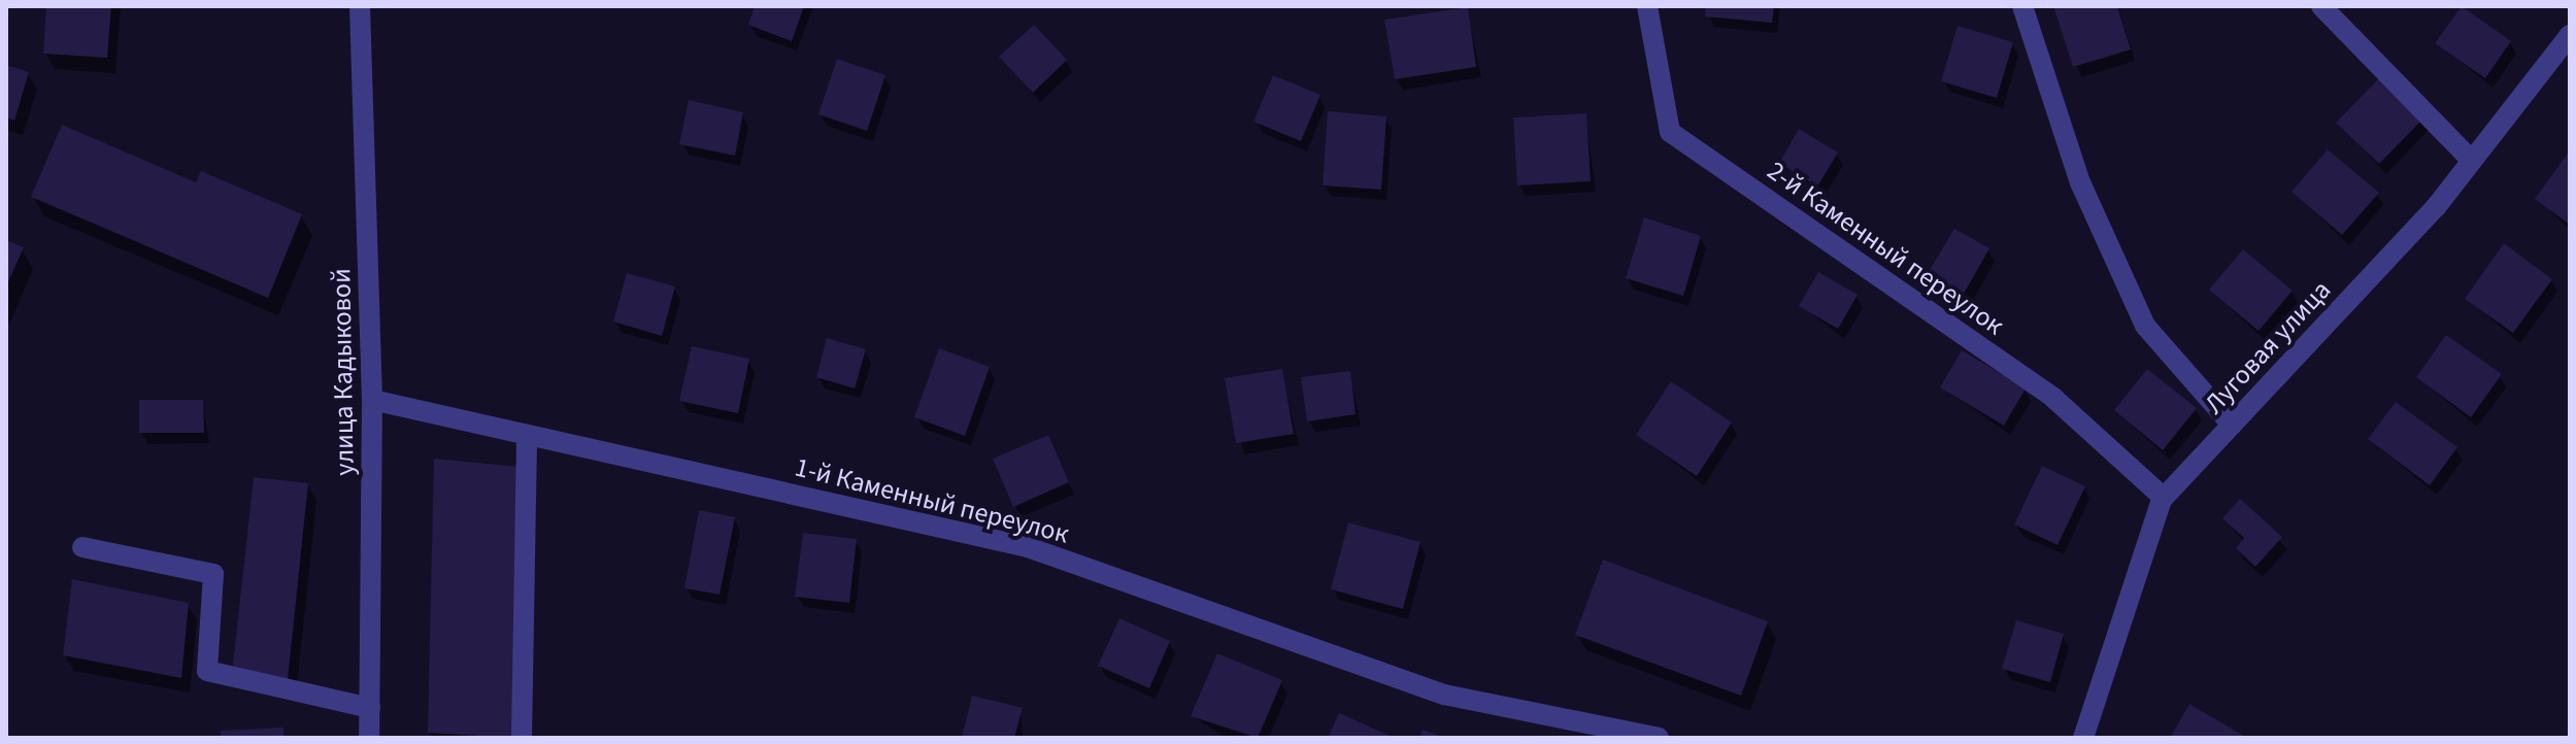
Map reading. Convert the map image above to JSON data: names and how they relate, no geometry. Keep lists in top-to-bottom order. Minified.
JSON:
{"streets":{"street":["2-й Каменный переулок","Луговая улица","улица Кадыковой","1-й Каменный переулок"]},"crossings":[["2-й Каменный переулок","Луговая улица"],["улица Кадыковой","1-й Каменный переулок"]]}
